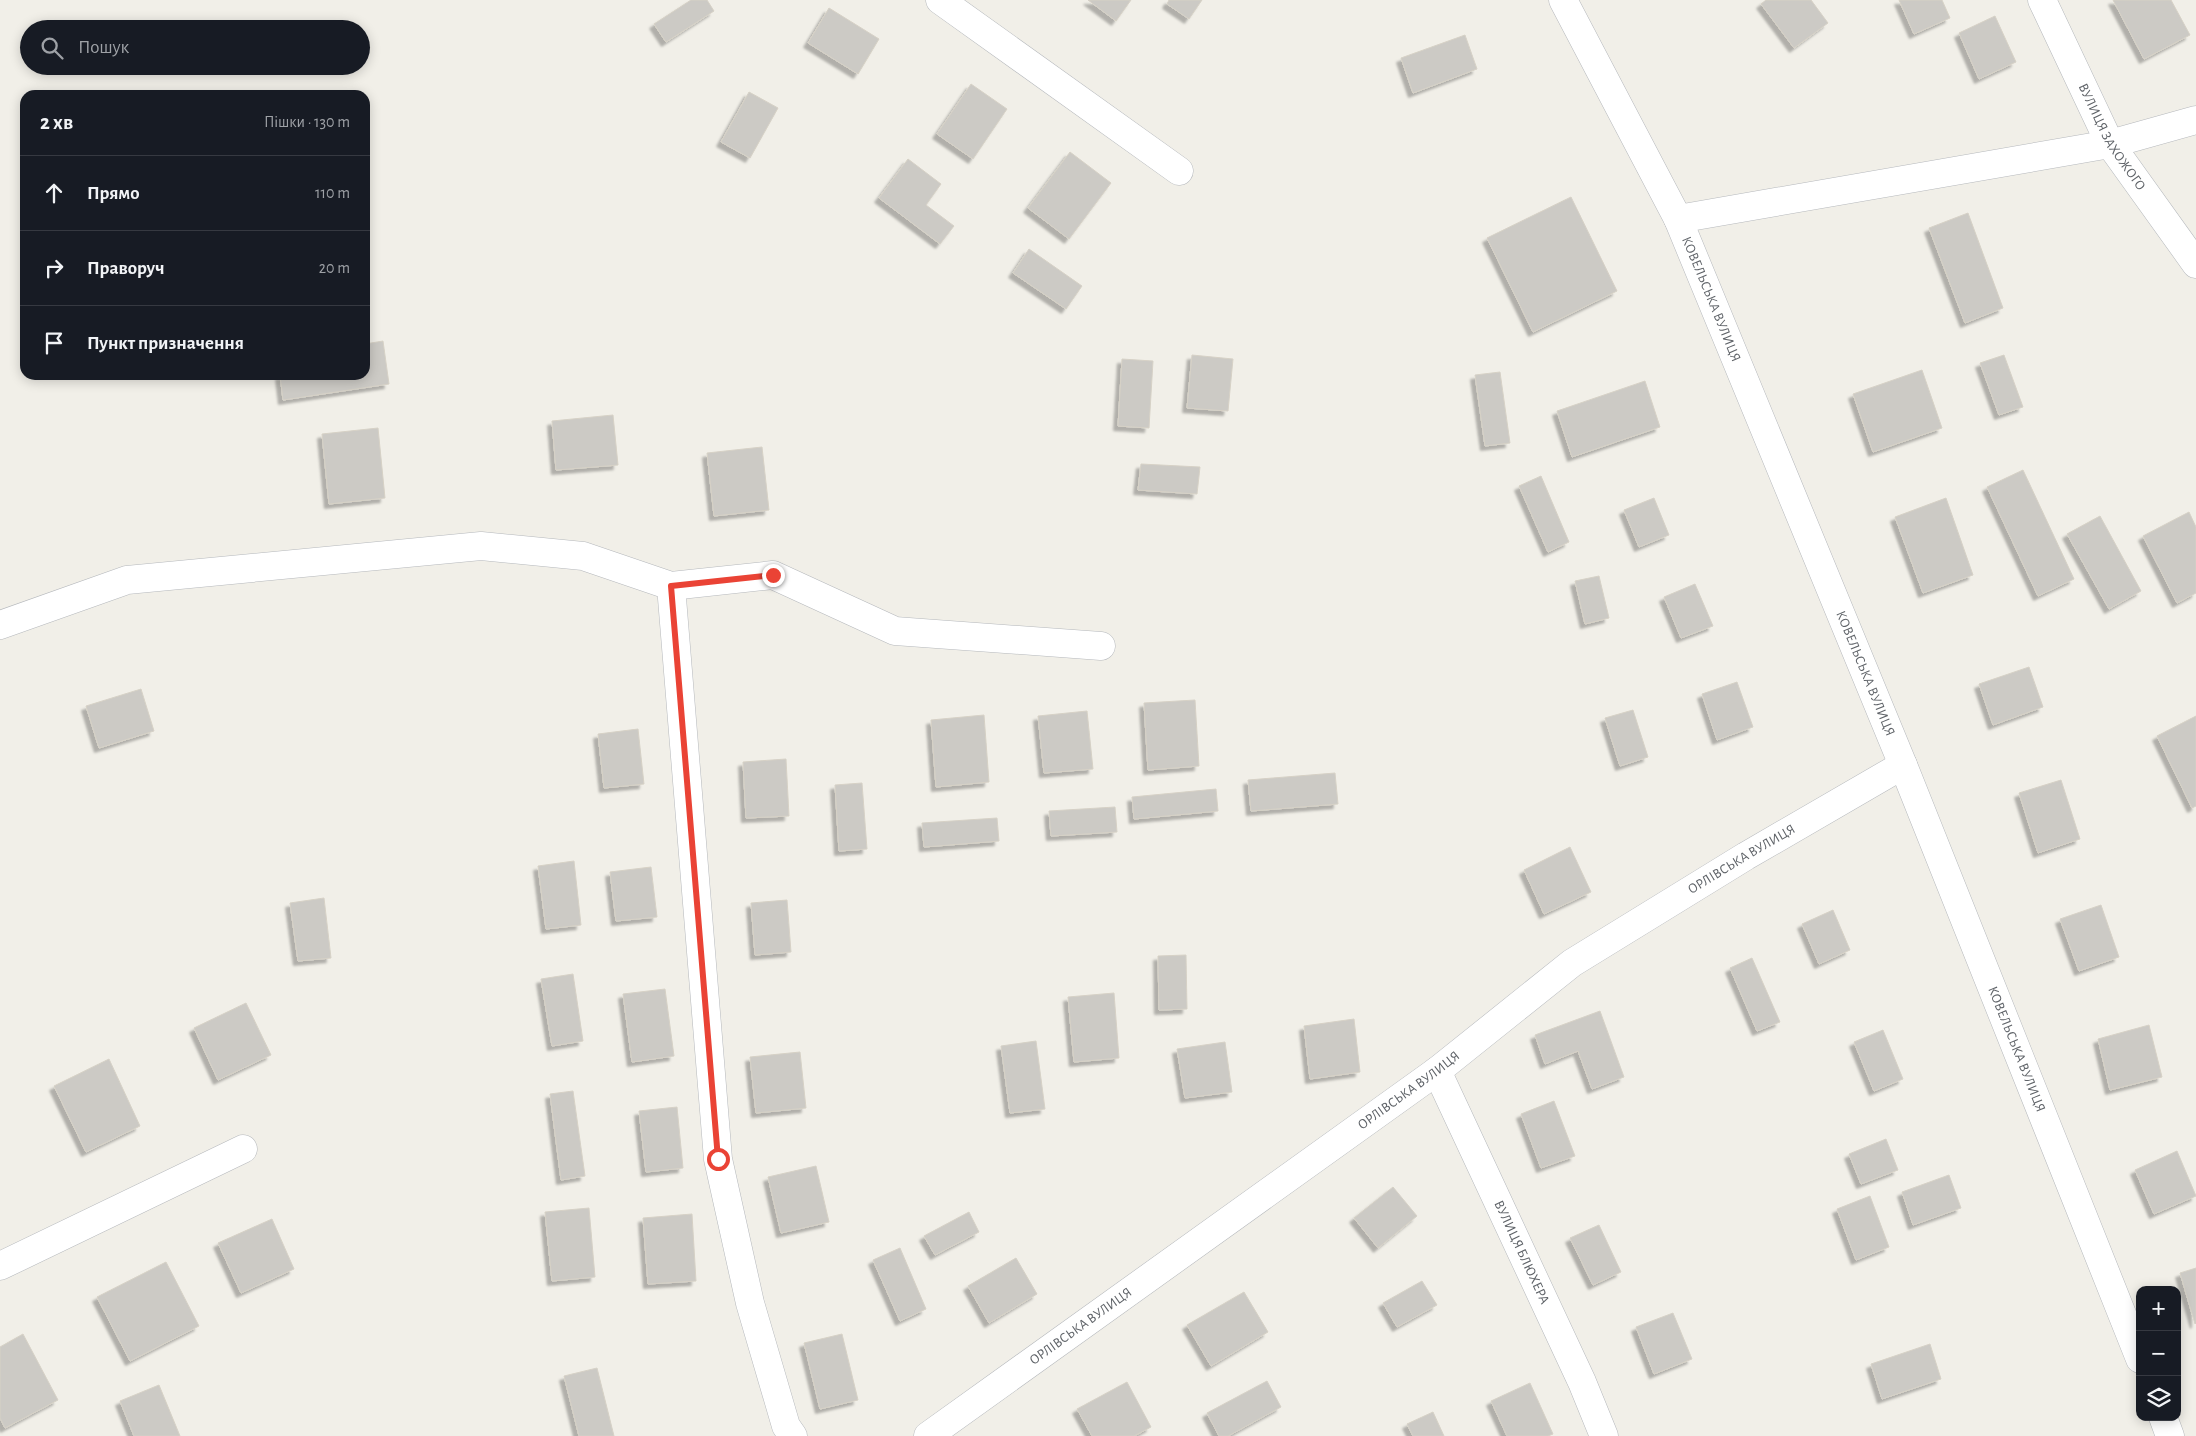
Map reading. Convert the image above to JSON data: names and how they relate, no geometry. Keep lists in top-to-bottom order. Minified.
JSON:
{"streets":{"street":["ВУЛИЦЯ ЗАХОЖОГО","КОВЕЛЬСЬКА ВУЛИЦЯ","ОРЛІВСЬКА ВУЛИЦЯ","ВУЛИЦЯ БЛЮХЕРА"]},"crossings":[["КОВЕЛЬСЬКА ВУЛИЦЯ","ОРЛІВСЬКА ВУЛИЦЯ"],["ОРЛІВСЬКА ВУЛИЦЯ","ВУЛИЦЯ БЛЮХЕРА"]],"page":{"search":"Пошук","heading":["2 хв","Пішки · 130 m"],"list":[["Прямо","110 m"],["Праворуч","20 m"],"Пункт призначення"],"map_buttons":["+","−"]}}
